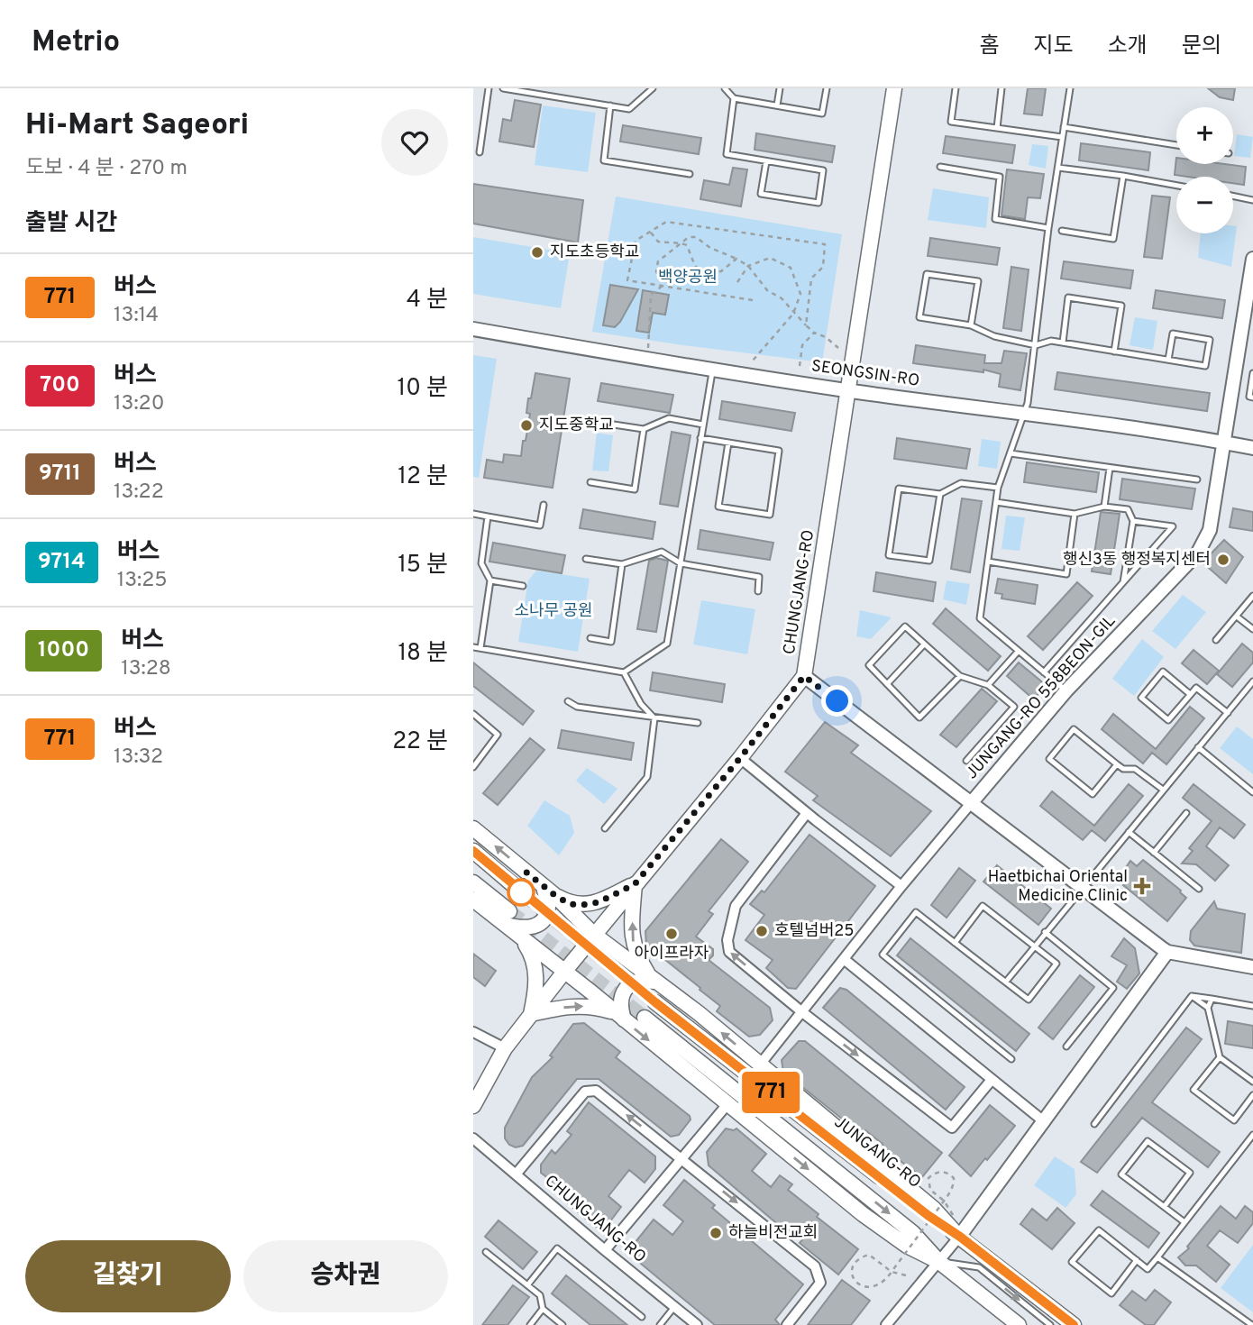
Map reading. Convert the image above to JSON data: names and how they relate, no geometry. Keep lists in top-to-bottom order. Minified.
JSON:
{"streets":{"main road":["CHUNGJANG-RO","JUNGANG-RO"],"street":["SEONGSIN-RO","JUNGANG-RO 558BEON-GIL"]},"crossings":[["SEONGSIN-RO","CHUNGJANG-RO"],["SEONGSIN-RO","JUNGANG-RO 558BEON-GIL"]],"parks":["백양공원","소나무 공원"],"places":{"other":["지도초등학교","지도중학교","행신3동 행정복지센터","호텔넘버25","아이프라자","하늘비전교회"],"health":["Haetbichai Oriental Medicine Clinic"]},"lines":["bus line 771"],"page":{"header":"Metrio","nav":["홈","지도","소개","문의"],"heading":[["Hi-Mart Sageori","도보 · 4 분 · 270 m"],"출발 시간"],"on_map":"771","map_buttons":["+","−"],"list":[{"mark":"771","name":"버스","note":"13:14","value":"4 분"},{"mark":"700","name":"버스","note":"13:20","value":"10 분"},{"mark":"9711","name":"버스","note":"13:22","value":"12 분"},{"mark":"9714","name":"버스","note":"13:25","value":"15 분"},{"mark":"1000","name":"버스","note":"13:28","value":"18 분"},{"mark":"771","name":"버스","note":"13:32","value":"22 분"}],"buttons":["길찾기","승차권"]}}
